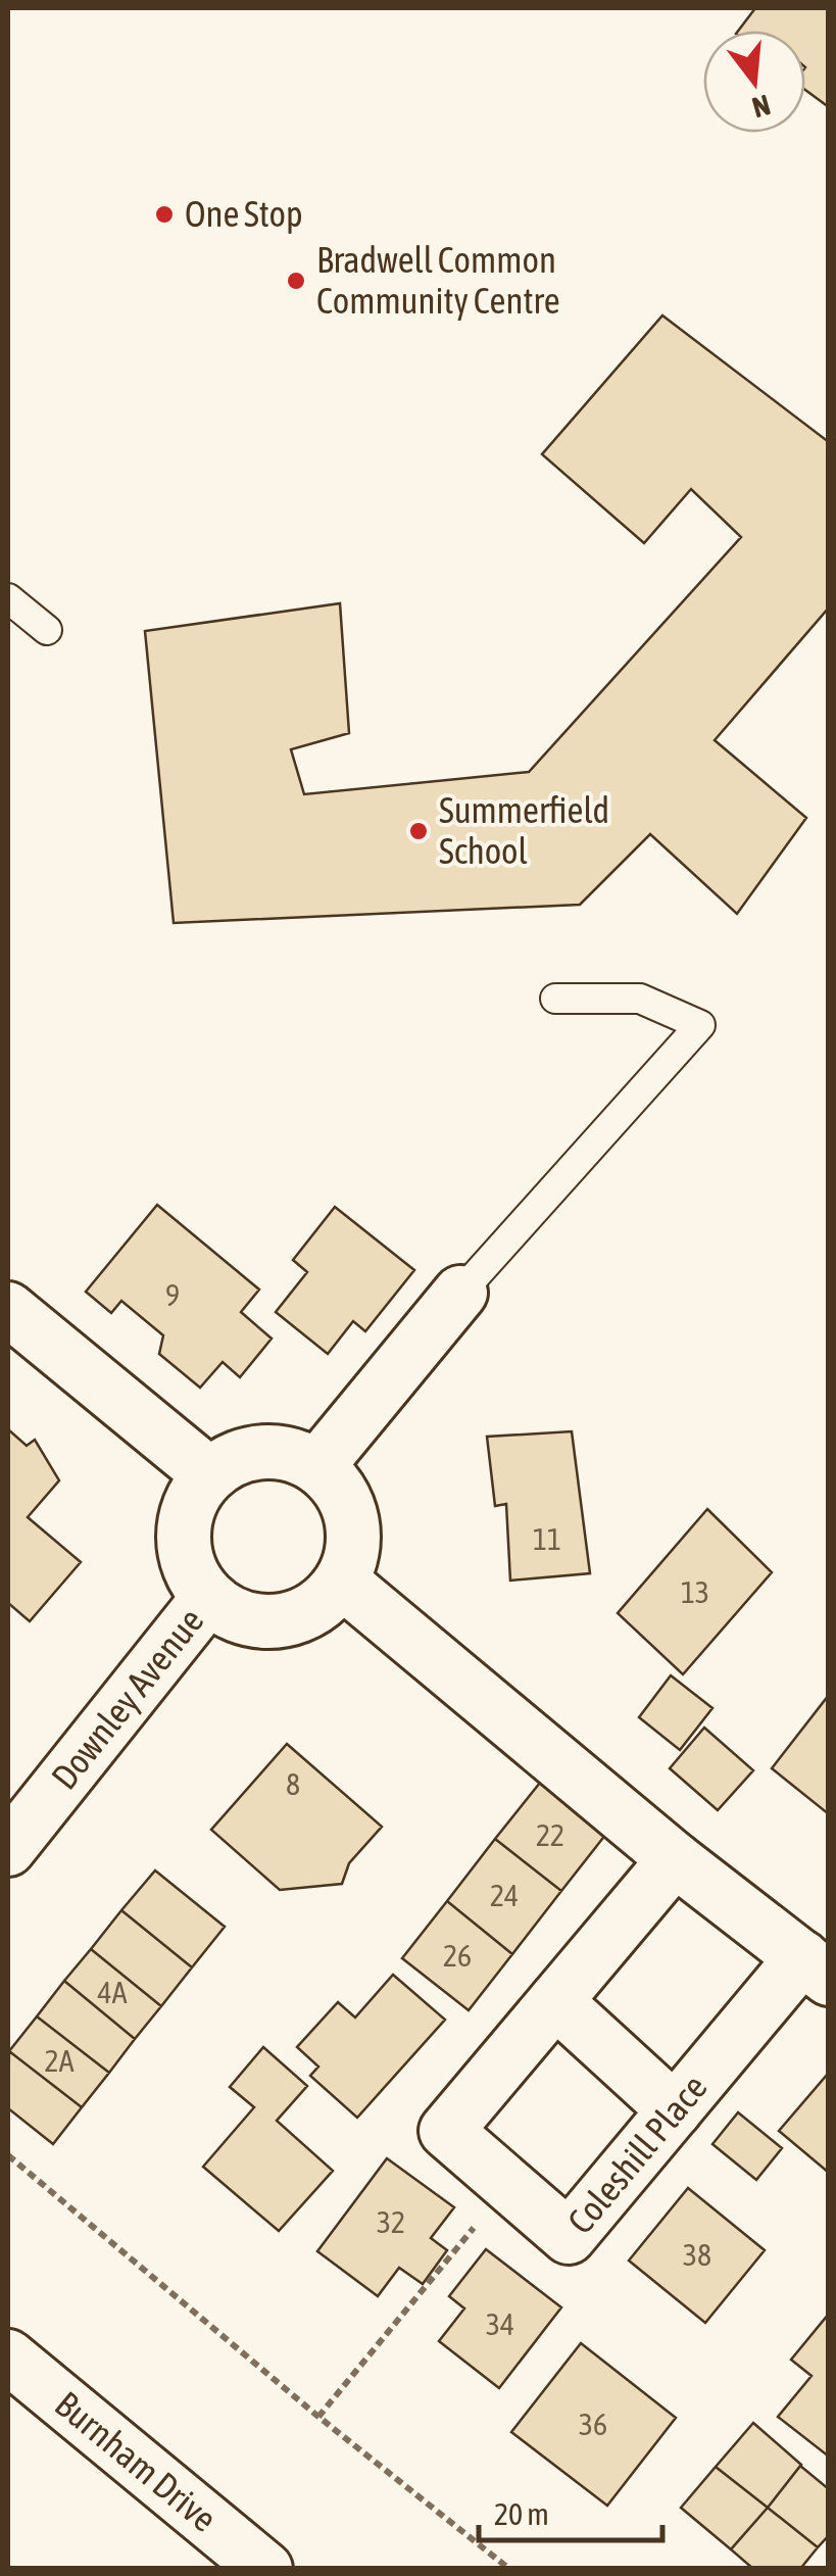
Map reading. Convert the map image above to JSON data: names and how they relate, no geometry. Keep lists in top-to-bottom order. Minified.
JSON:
{"streets":{"street":["Downley Avenue","Coleshill Place","Burnham Drive"]},"crossings":[["Downley Avenue","Coleshill Place"]],"places":["One Stop","Bradwell Common Community Centre","Summerfield School"],"house_numbers":["9","11","13","8","22","24","26","4A","2A","32","38","34","36"],"scale_bar":"20 m","north":"bottom"}
